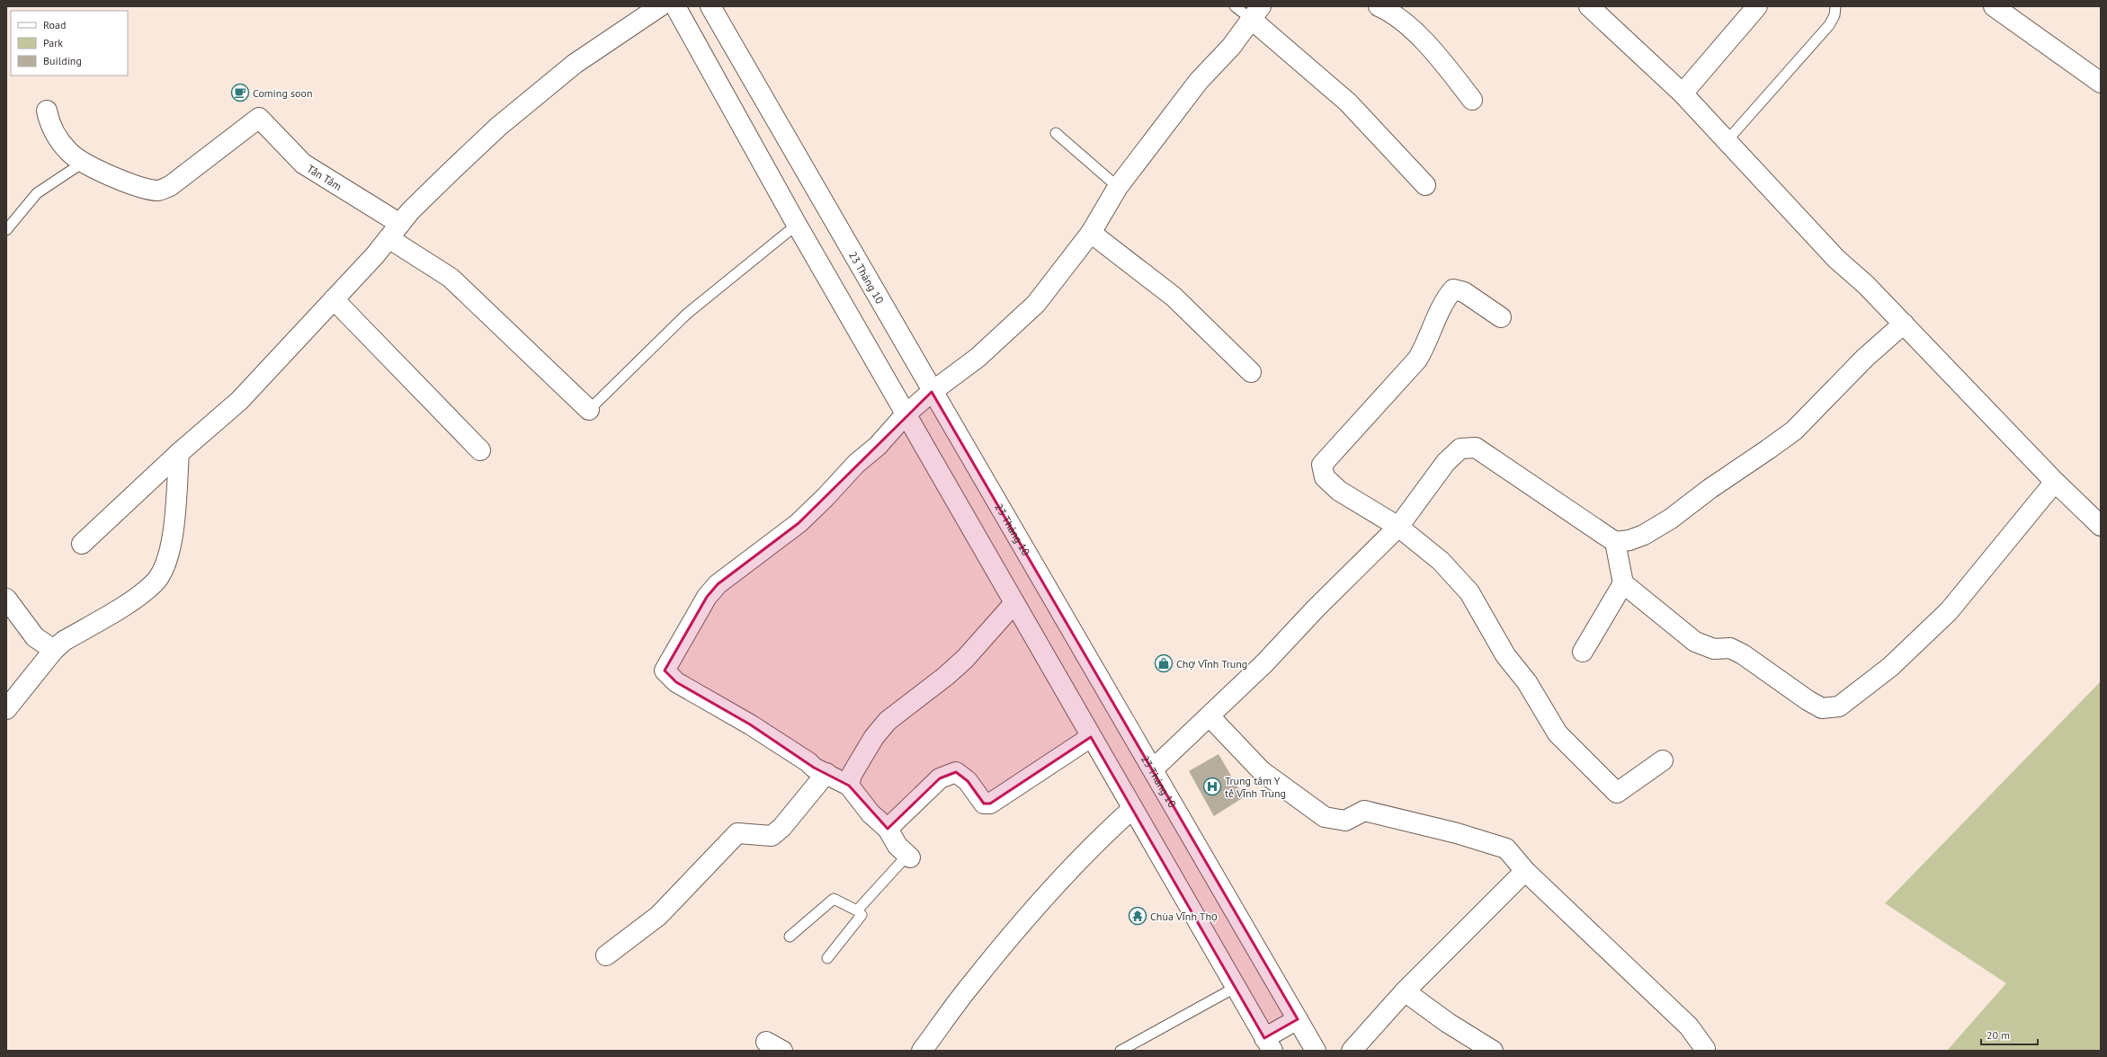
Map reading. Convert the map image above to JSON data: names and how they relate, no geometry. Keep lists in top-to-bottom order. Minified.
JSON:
{"streets":{"street":["Tấn Tâm","23 Tháng 10"]},"places":{"cafe":["Coming soon"],"shop":["Chợ Vĩnh Trung"],"hospital":["Trung tâm Y tế Vĩnh Trung"],"temple":["Chùa Vĩnh Thọ"]},"legend":["Road","Park","Building"],"scale_bar":"20 m"}
